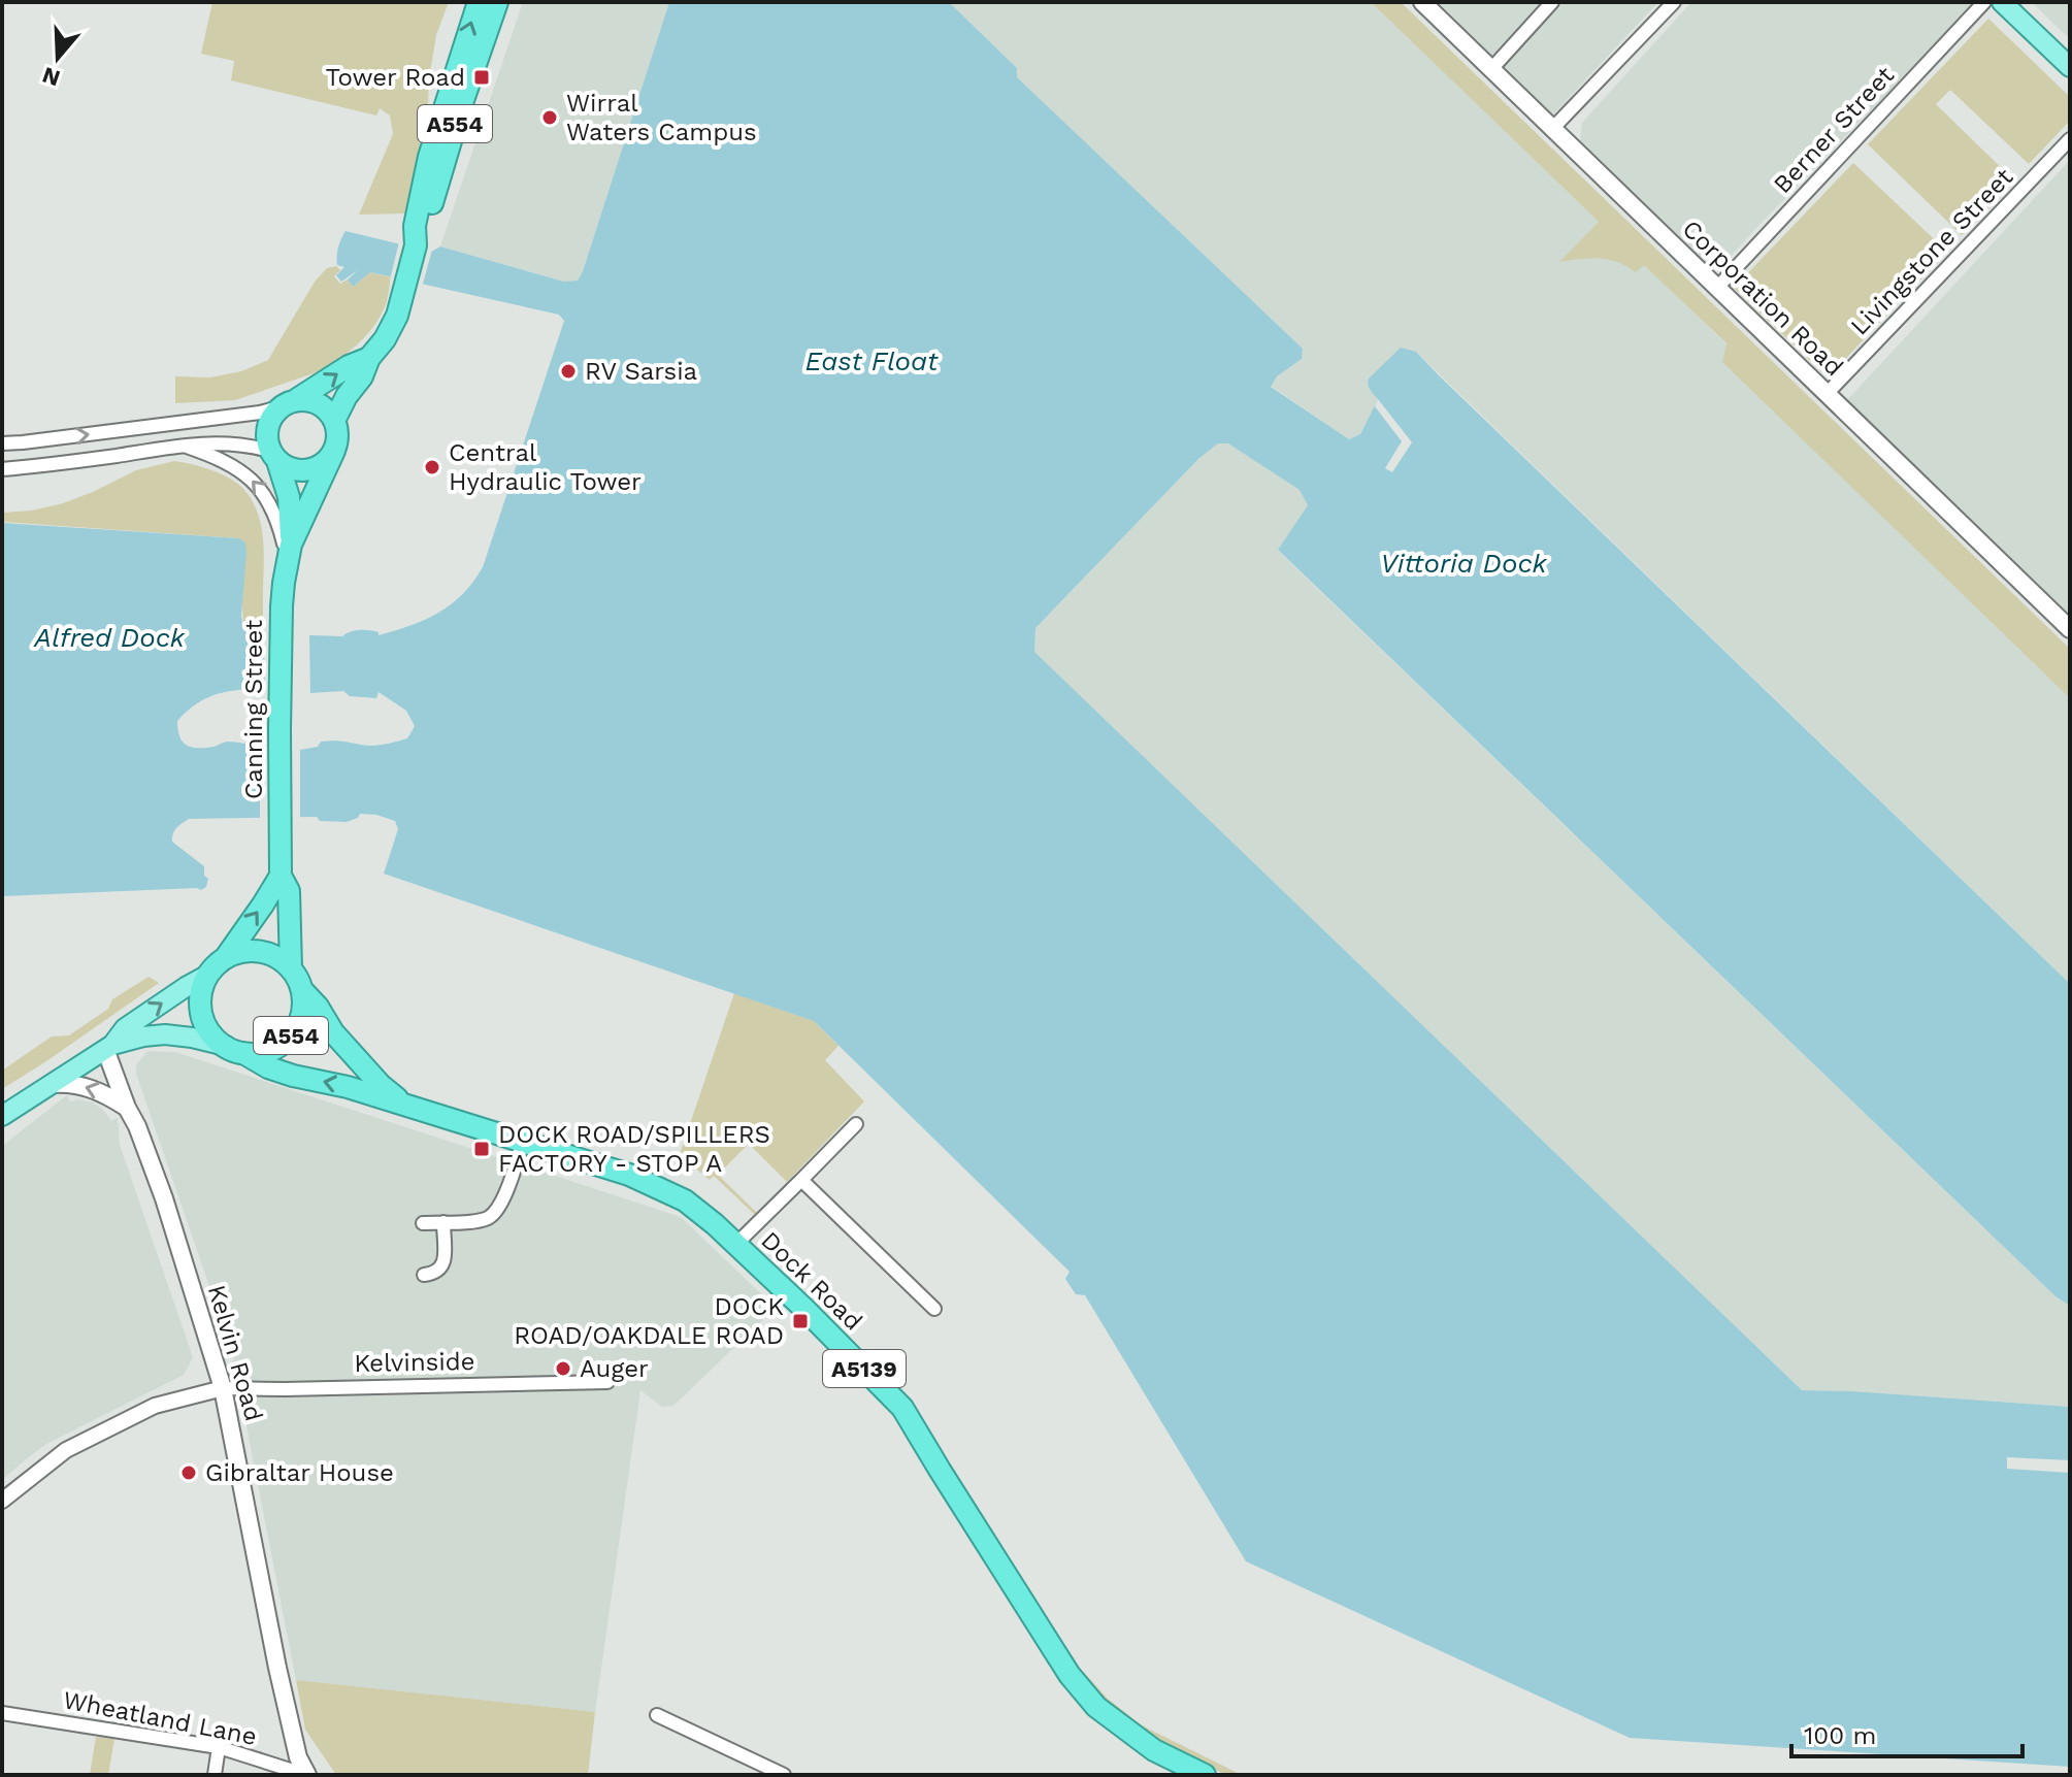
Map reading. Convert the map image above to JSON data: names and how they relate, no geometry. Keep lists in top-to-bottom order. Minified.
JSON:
{"streets":{"highway":["A554","Canning Street","Dock Road","A5139"],"main road":["Corporation Road","Kelvin Road"],"street":["Berner Street","Livingstone Street","Kelvinside","Wheatland Lane"]},"crossings":[["A554","Canning Street"],["A554","Dock Road"],["A554","Kelvin Road"],["Berner Street","Corporation Road"],["Livingstone Street","Corporation Road"],["Canning Street","Dock Road"],["Kelvin Road","Kelvinside"],["Kelvin Road","Wheatland Lane"]],"water":["East Float","Vittoria Dock","Alfred Dock"],"places":{"transit":["Tower Road","DOCK ROAD/SPILLERS FACTORY - STOP A","DOCK ROAD/OAKDALE ROAD"],"other":["Wirral Waters Campus","RV Sarsia","Central Hydraulic Tower","Auger","Gibraltar House"]},"scale_bar":"100 m","north":"bottom"}
